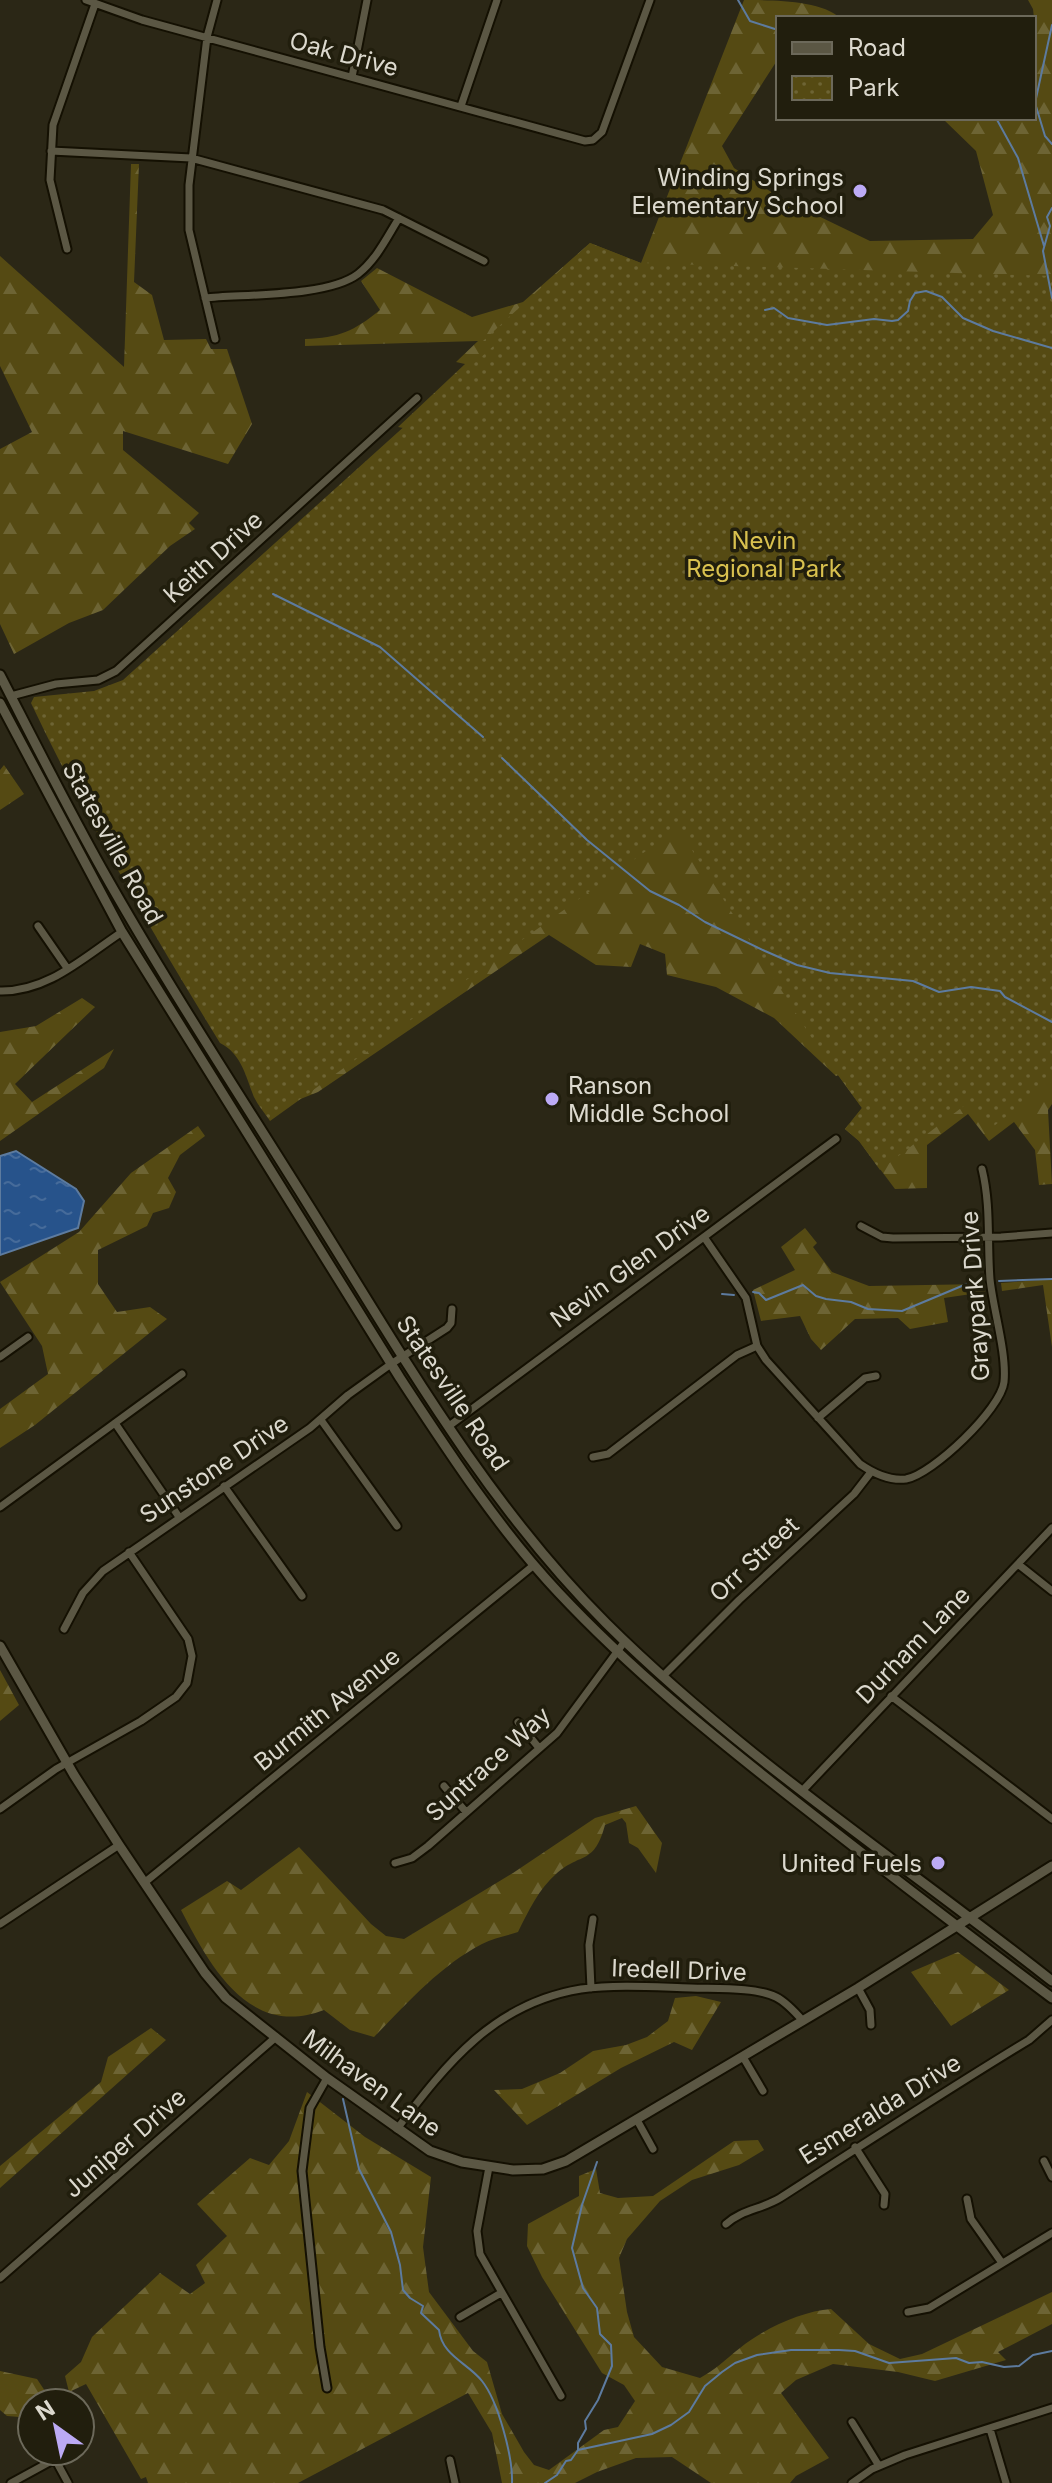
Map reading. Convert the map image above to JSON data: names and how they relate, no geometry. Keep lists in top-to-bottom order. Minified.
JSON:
{"streets":{"main road":["Statesville Road","Milhaven Lane"],"street":["Oak Drive","Keith Drive","Nevin Glen Drive","Graypark Drive","Sunstone Drive","Orr Street","Durham Lane","Burmith Avenue","Suntrace Way","Iredell Drive","Esmeralda Drive","Juniper Drive"]},"crossings":[["Keith Drive","Statesville Road"],["Statesville Road","Nevin Glen Drive"],["Statesville Road","Sunstone Drive"],["Statesville Road","Orr Street"],["Statesville Road","Durham Lane"],["Statesville Road","Burmith Avenue"],["Statesville Road","Suntrace Way"],["Statesville Road","Milhaven Lane"],["Graypark Drive","Orr Street"],["Burmith Avenue","Milhaven Lane"],["Iredell Drive","Milhaven Lane"],["Milhaven Lane","Juniper Drive"]],"parks":["Nevin Regional Park"],"places":["Winding Springs Elementary School","Ranson Middle School","United Fuels"],"legend":["Road","Park"],"north":"top left"}
